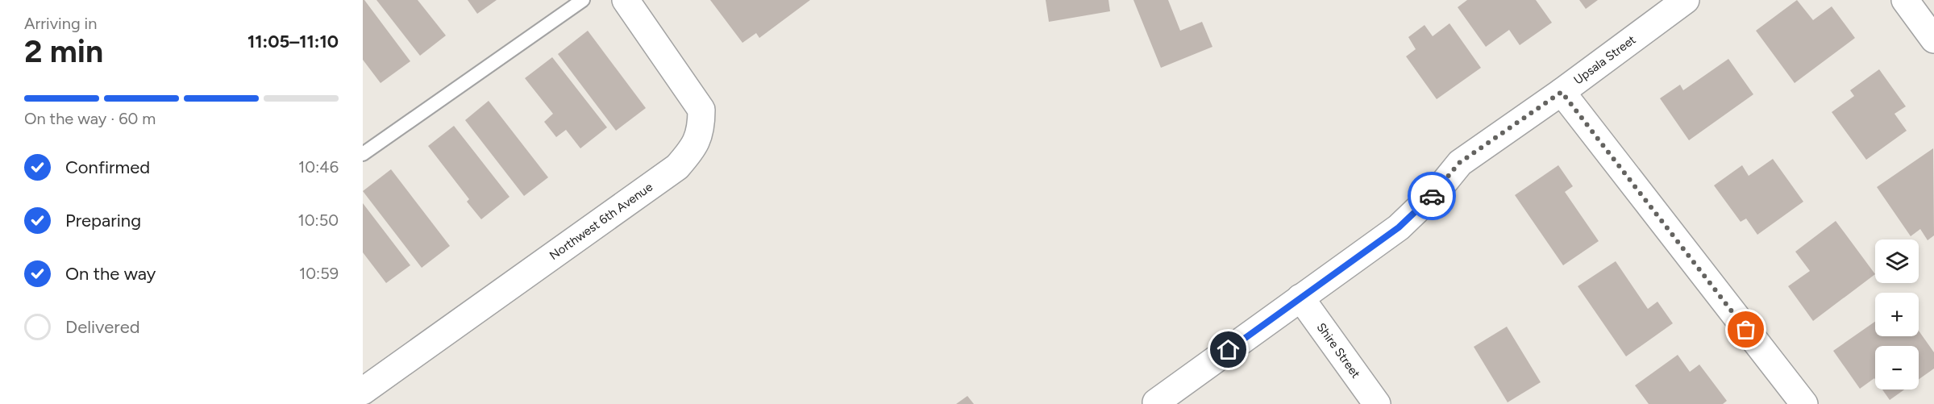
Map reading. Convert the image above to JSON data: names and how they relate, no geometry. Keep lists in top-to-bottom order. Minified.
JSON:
{"streets":{"street":["Upsala Street","Northwest 6th Avenue","Shire Street"]},"crossings":[["Upsala Street","Shire Street"]],"page":{"heading":["2 min","Arriving in","11:05–11:10"],"bar":"On the way · 60 m","list":[["Confirmed","10:46"],["Preparing","10:50"],["On the way","10:59"],"Delivered"],"map_buttons":["+","−"]}}
